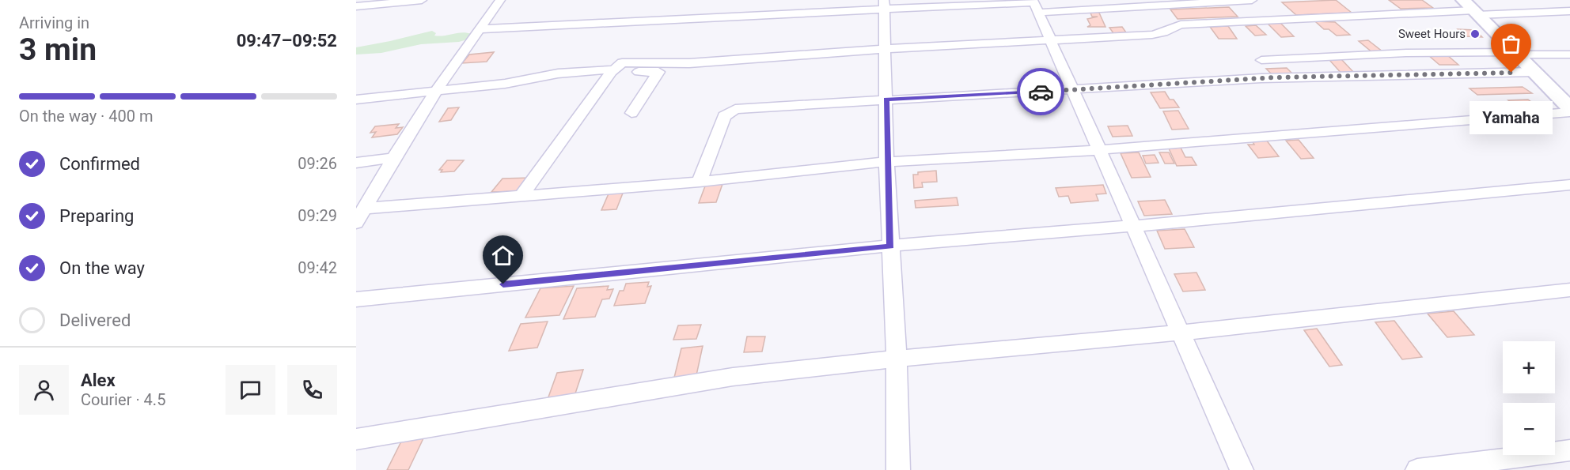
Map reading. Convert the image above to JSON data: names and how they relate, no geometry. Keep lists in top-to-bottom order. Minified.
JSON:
{"places":["Sweet Hours","Yamaha"],"page":{"heading":["3 min","Arriving in","09:47–09:52"],"panel":["Alex","Courier · 4.5"],"bar":"On the way · 400 m","bubble":"Yamaha","list":[["Confirmed","09:26"],["Preparing","09:29"],["On the way","09:42"],"Delivered"],"map_buttons":["+","−"]}}
